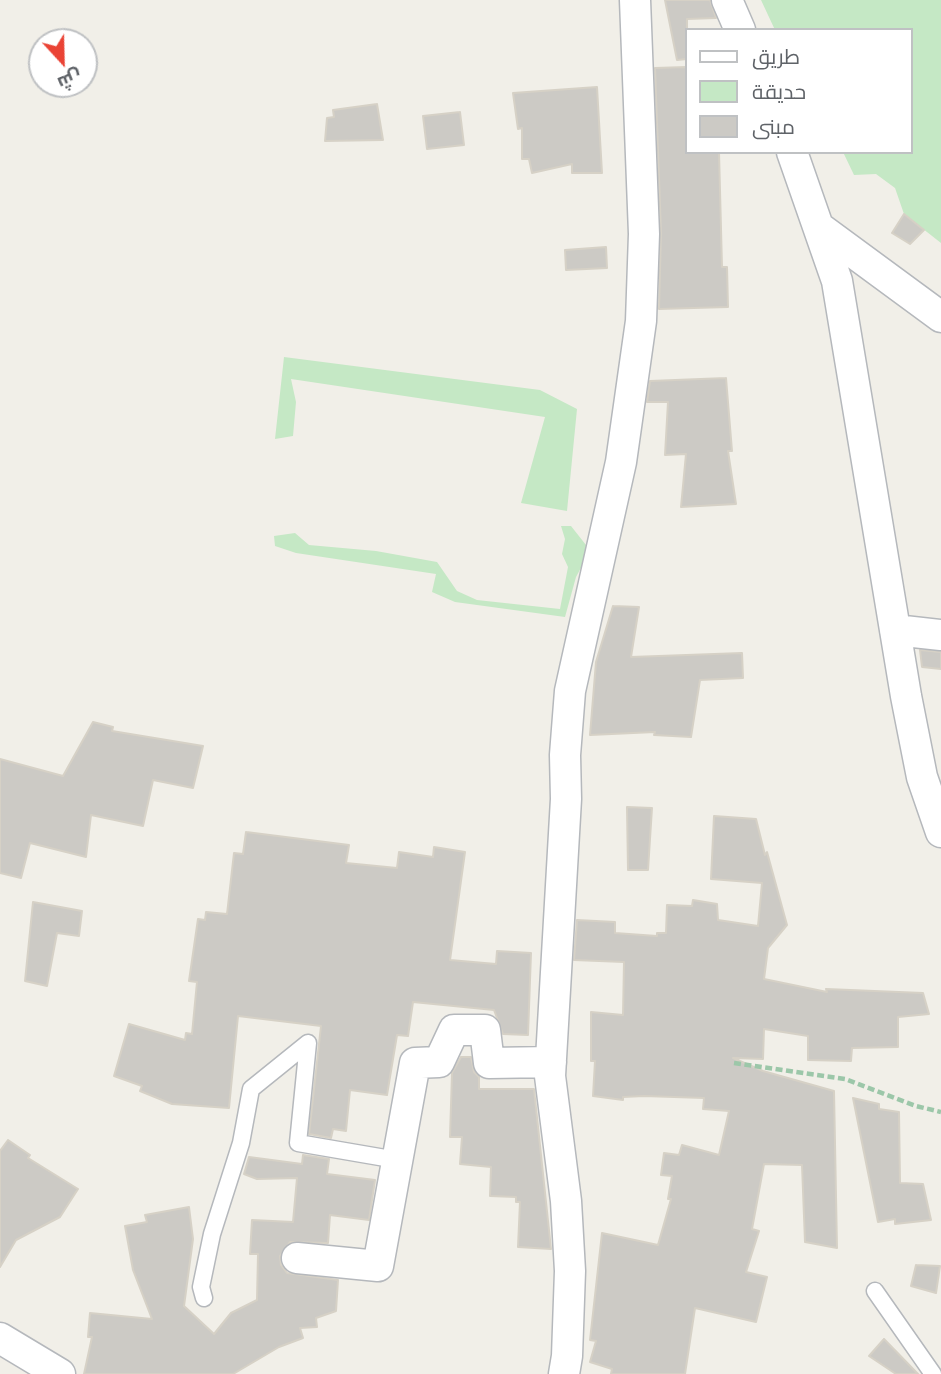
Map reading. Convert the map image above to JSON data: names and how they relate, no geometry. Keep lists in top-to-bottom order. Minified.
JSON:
{"legend":["طريق","حديقة","مبنى"],"north":"bottom"}
